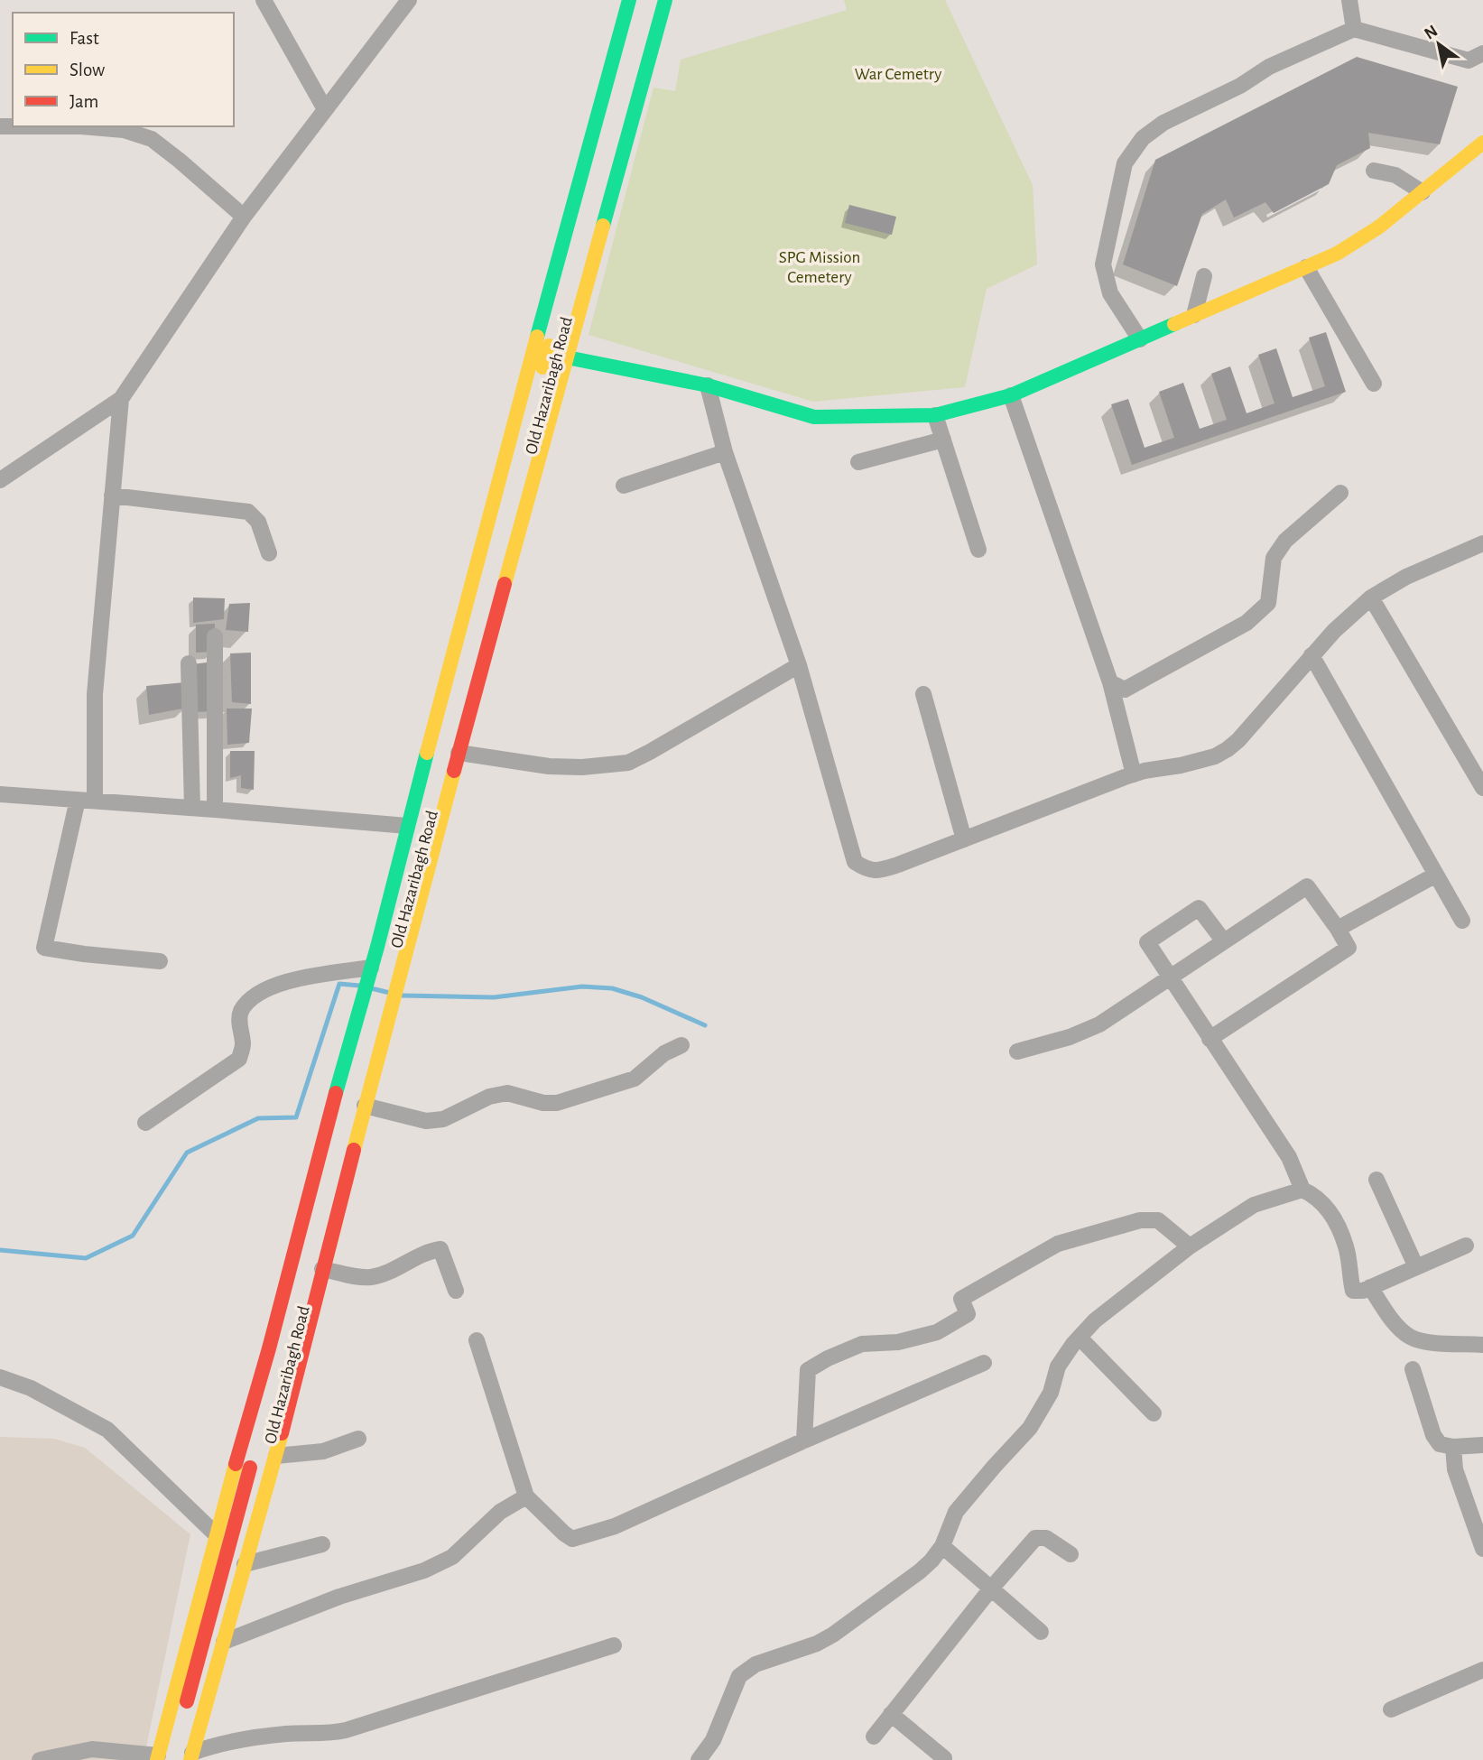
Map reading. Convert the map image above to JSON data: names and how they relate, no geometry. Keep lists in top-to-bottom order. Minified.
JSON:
{"streets":{"street":["Old Hazaribagh Road"]},"parks":["War Cemetry","SPG Mission Cemetery"],"legend":["Fast","Slow","Jam"],"north":"top left"}
